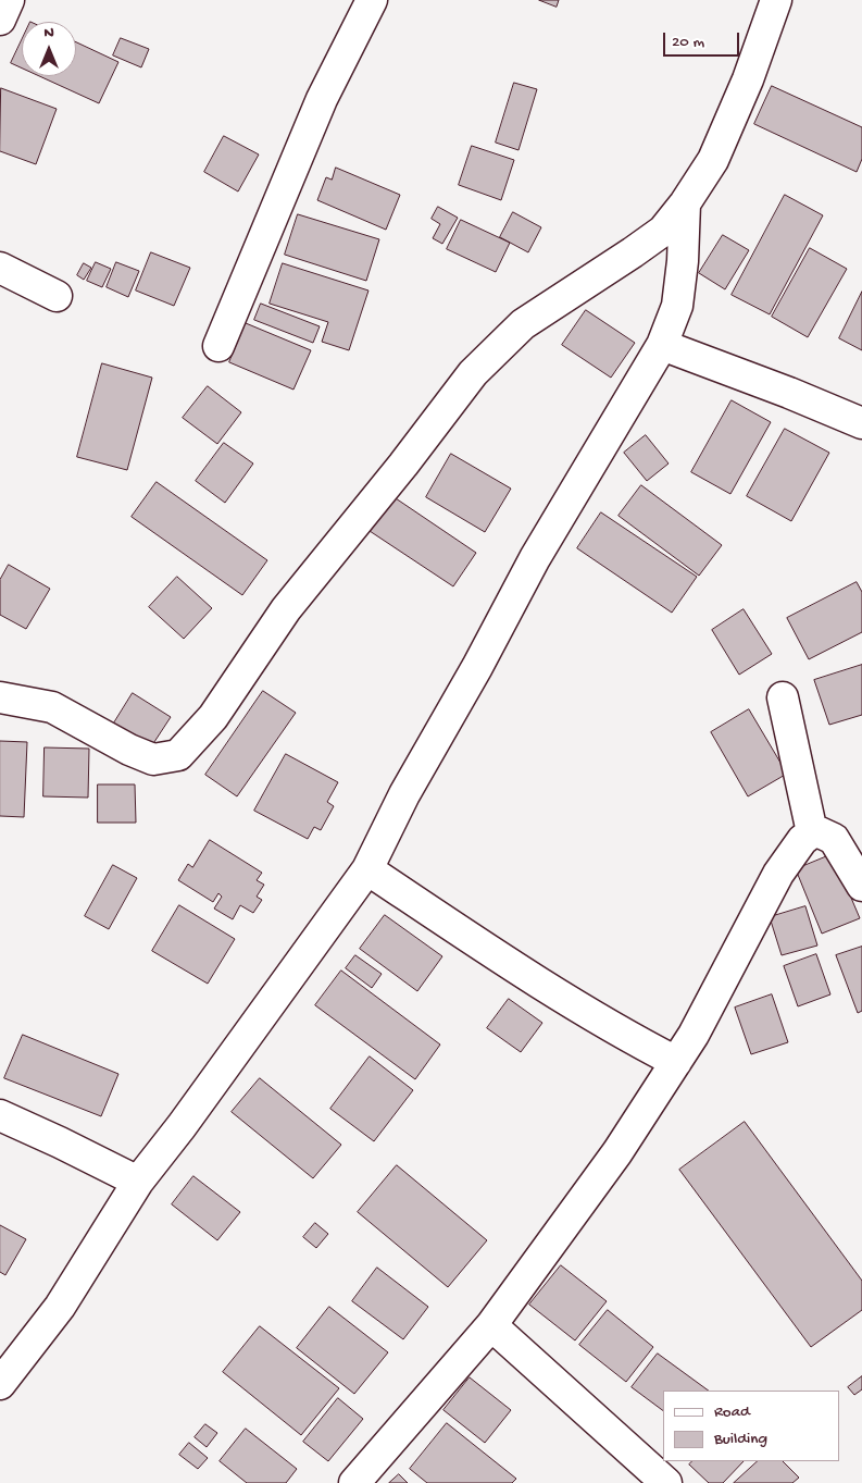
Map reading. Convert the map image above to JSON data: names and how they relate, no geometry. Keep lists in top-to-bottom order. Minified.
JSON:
{"legend":["Road","Building"],"scale_bar":"20 m","north":"top"}
